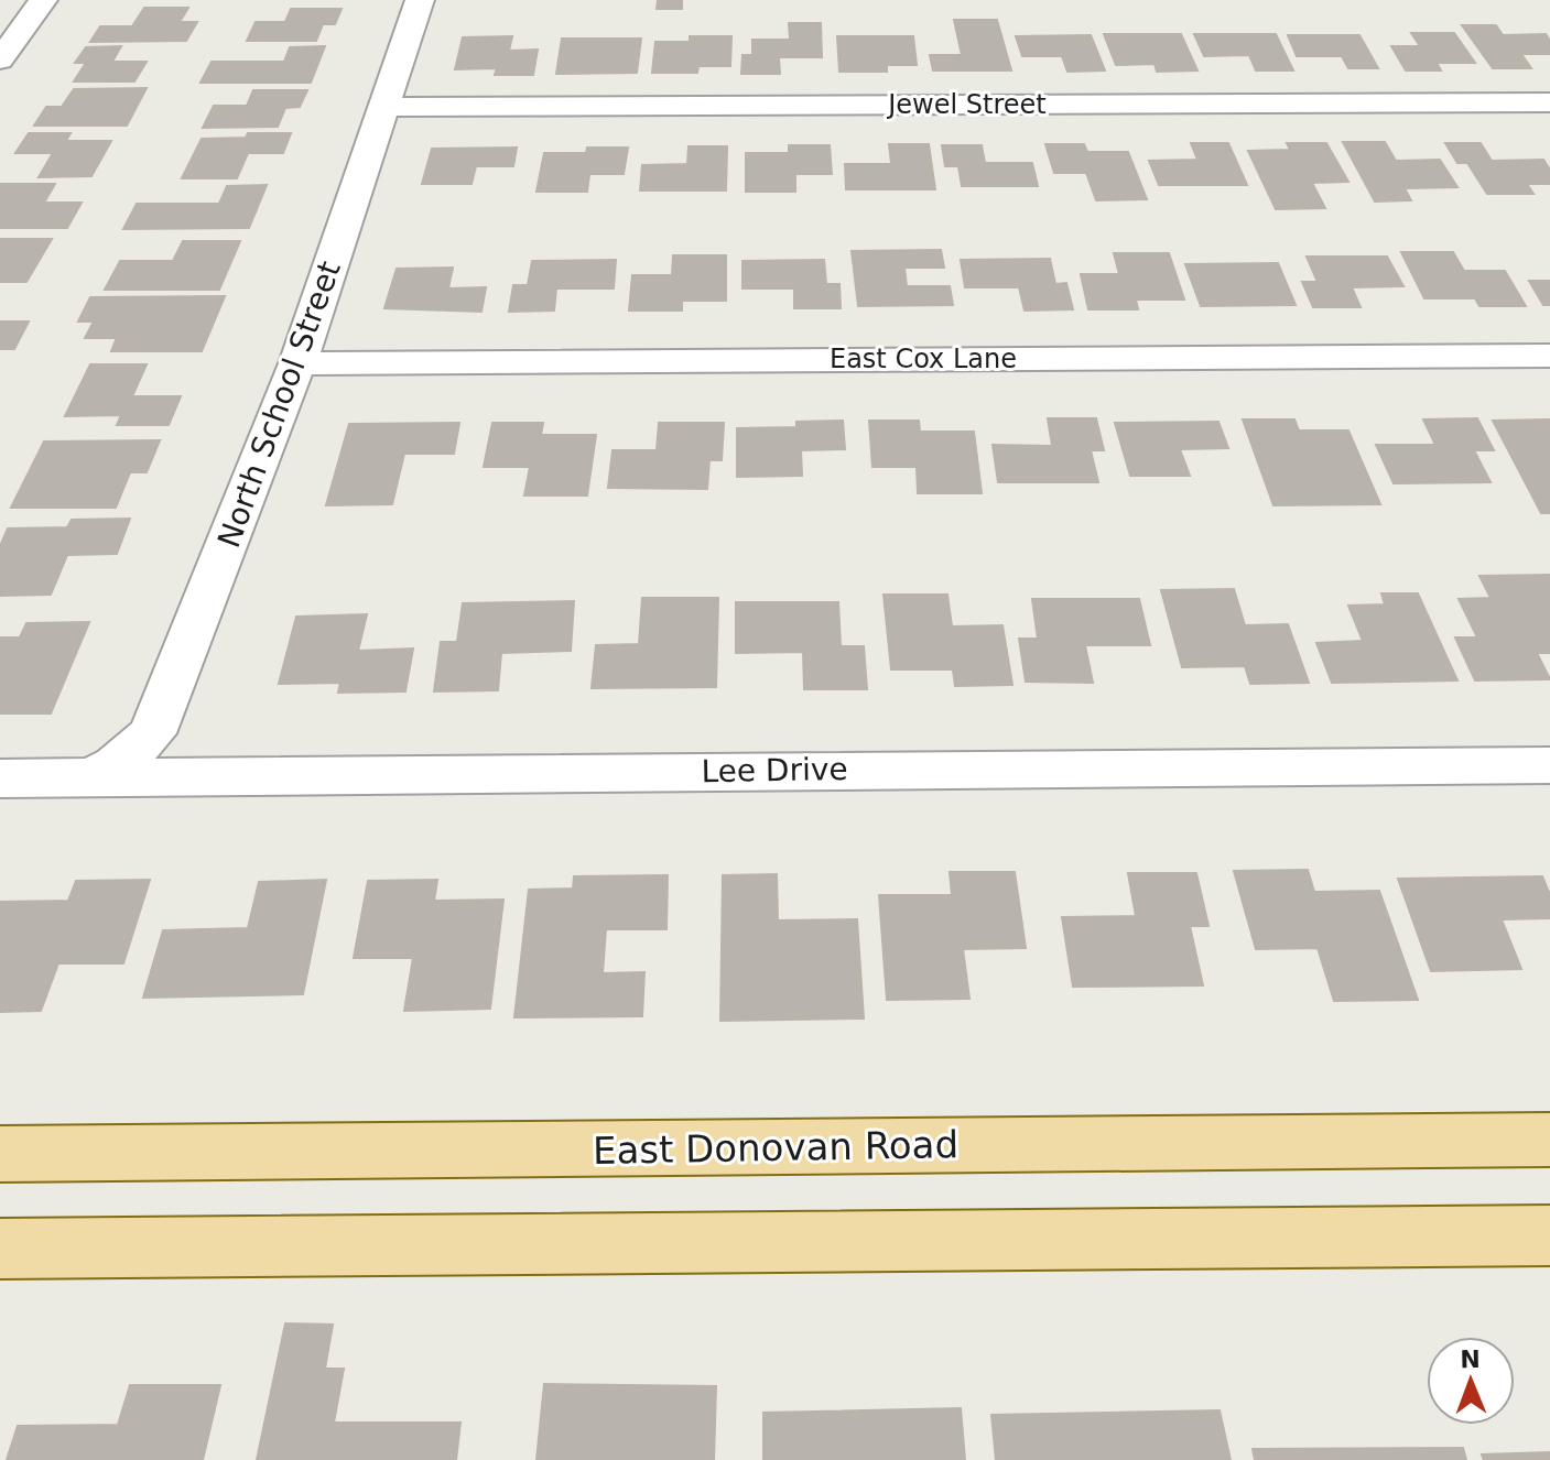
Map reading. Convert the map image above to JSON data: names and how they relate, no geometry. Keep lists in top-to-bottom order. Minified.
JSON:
{"streets":{"main road":["East Donovan Road"],"street":["Jewel Street","East Cox Lane","North School Street","Lee Drive"]},"crossings":[["Jewel Street","North School Street"],["East Cox Lane","North School Street"],["North School Street","Lee Drive"]],"north":"top"}
